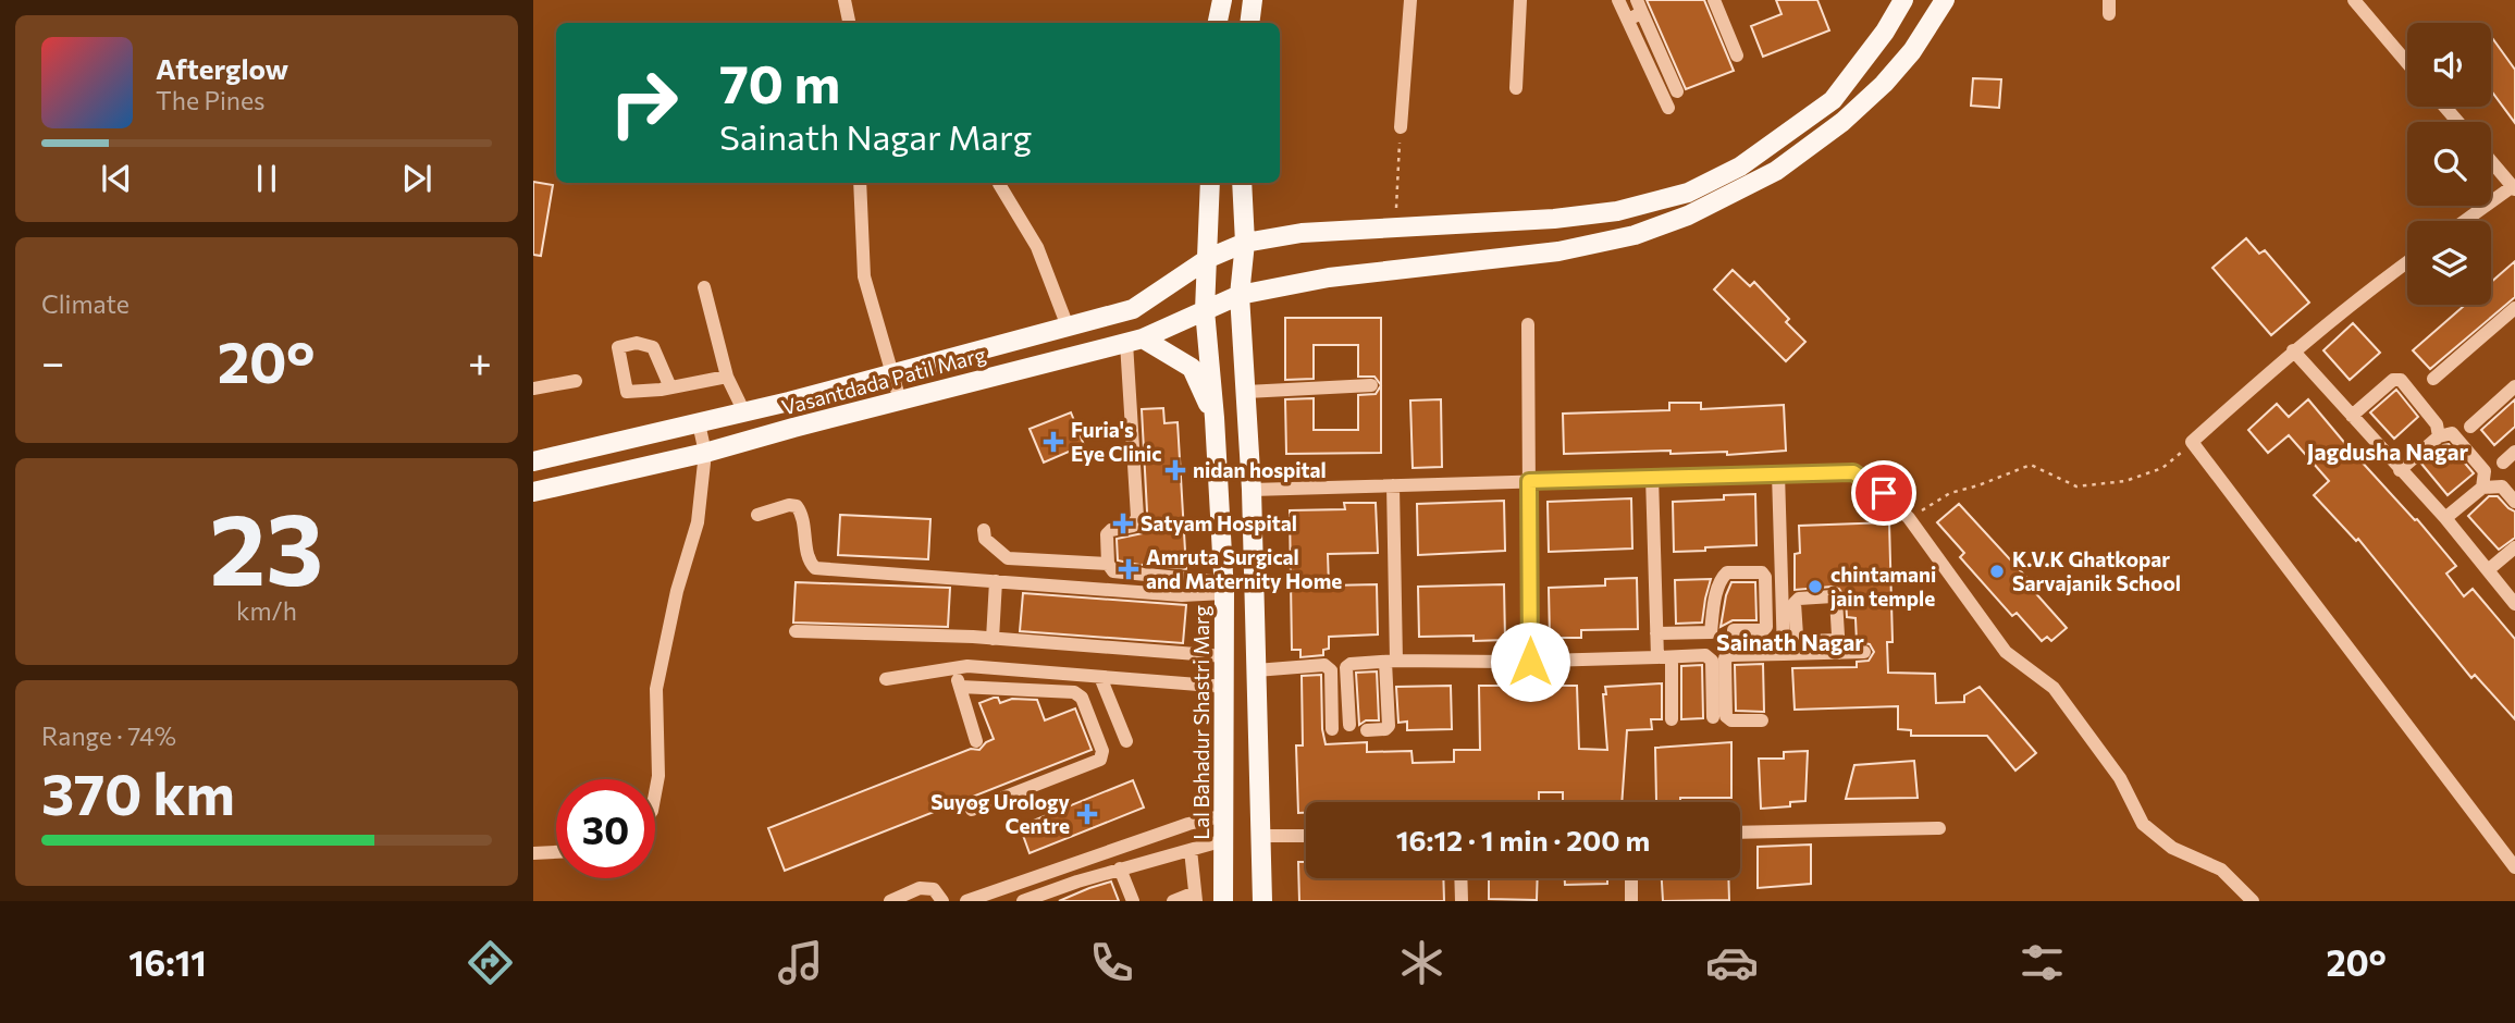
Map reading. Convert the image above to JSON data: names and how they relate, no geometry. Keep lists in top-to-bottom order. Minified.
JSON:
{"streets":{"main road":["Vasantdada Patil Marg","Lal Bahadur Shastri Marg"]},"crossings":[["Vasantdada Patil Marg","Lal Bahadur Shastri Marg"]],"districts":["Jagdusha Nagar","Sainath Nagar"],"places":{"health":["Furia's Eye Clinic","nidan hospital","Satyam Hospital","Amruta Surgical and Maternity Home","Suyog Urology Centre"],"other":["K.V.K Ghatkopar Sarvajanik School","chintamani jain temple"]},"page":{"turn":["70 m","Sainath Nagar Marg"],"song":["Afterglow","The Pines"],"tile":["Climate",["23","km/h"],["Range · 74%","370 km"]],"heat":["−","20°","+"],"limit":"30","trip":"16:12 · 1 min · 200 m","tabs":["16:11","20°"]}}
